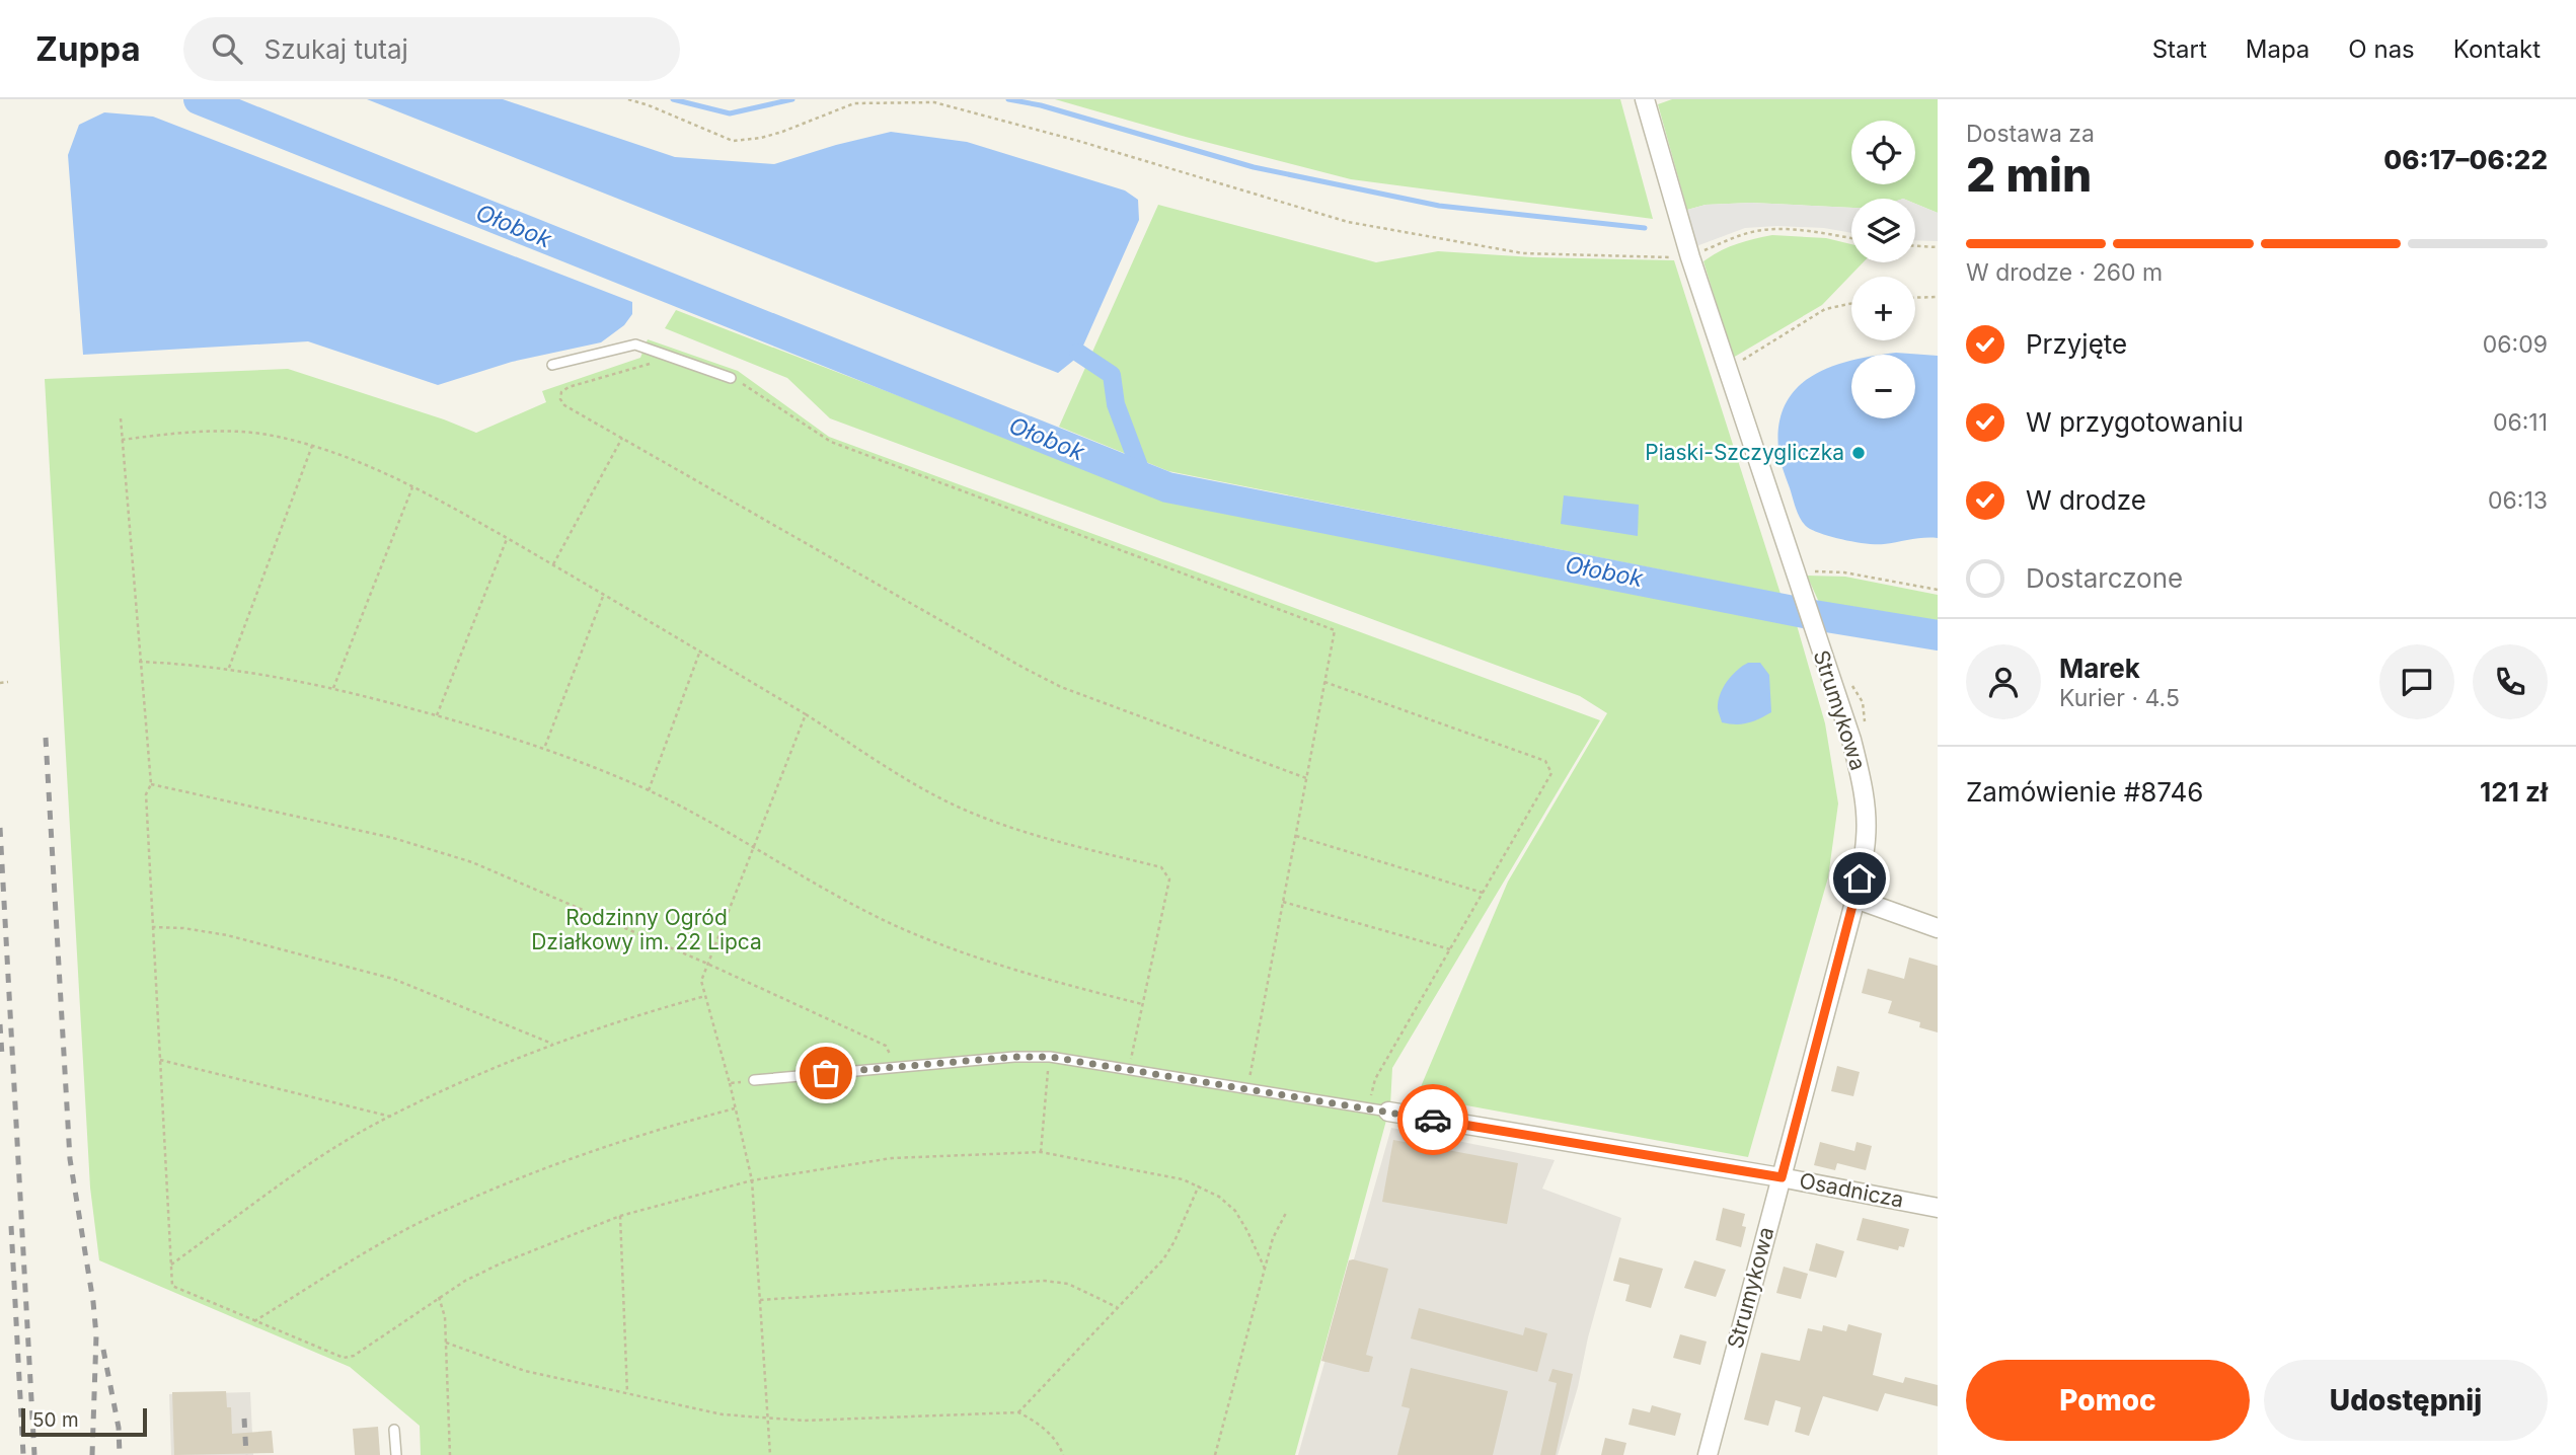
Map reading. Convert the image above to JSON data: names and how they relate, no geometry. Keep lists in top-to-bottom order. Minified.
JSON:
{"streets":{"street":["Strumykowa","Osadnicza"]},"crossings":[["Strumykowa","Osadnicza"]],"water":["Ołobok"],"parks":["Rodzinny Ogród Działkowy im. 22 Lipca"],"places":["Piaski-Szczygliczka"],"scale_bar":"50 m","page":{"header":"Zuppa","search":"Szukaj tutaj","nav":["Start","Mapa","O nas","Kontakt"],"heading":["2 min","Dostawa za","06:17–06:22"],"panel":["Marek","Kurier · 4.5","Zamówienie #8746","121 zł"],"map_buttons":["+","−"],"bar":"W drodze · 260 m","list":[["Przyjęte","06:09"],["W przygotowaniu","06:11"],["W drodze","06:13"],"Dostarczone"],"buttons":["Pomoc","Udostępnij"],"scale":"50 m"}}
